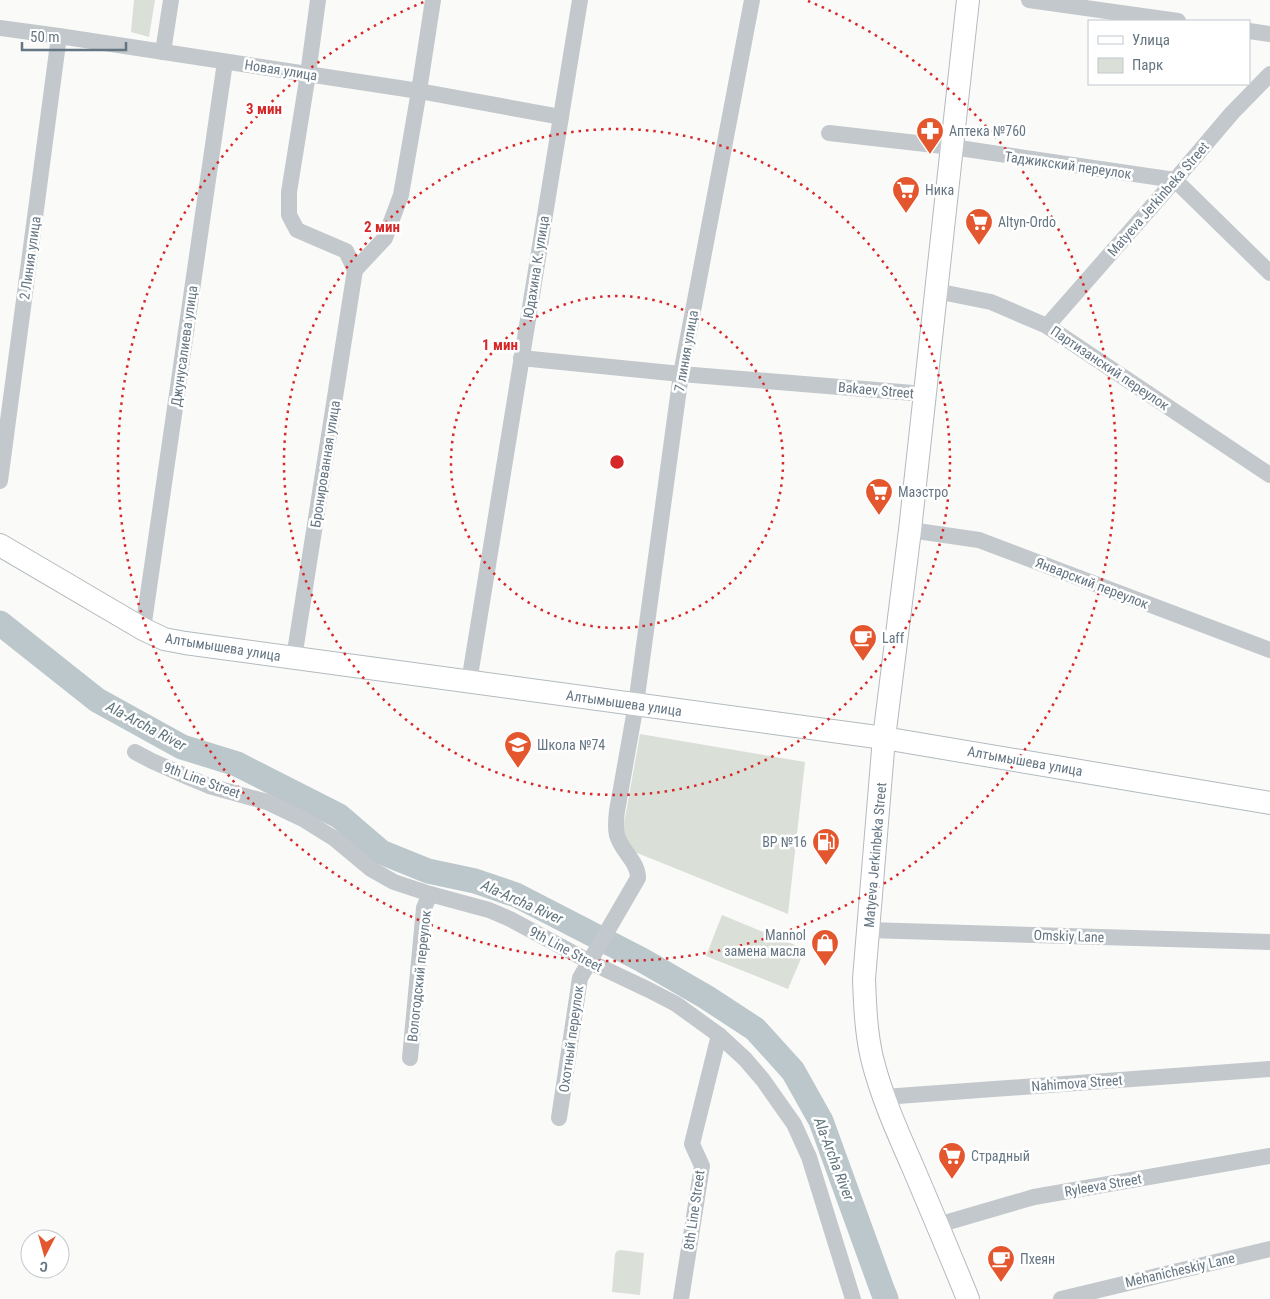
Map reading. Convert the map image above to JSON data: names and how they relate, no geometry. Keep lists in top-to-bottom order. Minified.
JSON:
{"streets":{"main road":["Matyeva Jerkinbeka Street","Bakaev Street","Алтымышева улица"],"street":["Новая улица","Таджикский переулок","2 Линия улица","Юдахина К. улица","Джунусалиева улица","7 линия улица","Партизанский переулок","Бронированная улица","Январский переулок","9th Line Street","Omskiy Lane","Вологодский переулок","Охотный переулок","Nahimova Street","Ryleeva Street","8th Line Street","Mehanicheskiy Lane"]},"crossings":[["Новая улица","2 Линия улица"],["Новая улица","Юдахина К. улица"],["Новая улица","Джунусалиева улица"],["Таджикский переулок","Matyeva Jerkinbeka Street"],["Таджикский переулок","Bakaev Street"],["Matyeva Jerkinbeka Street","Партизанский переулок"],["Matyeva Jerkinbeka Street","Bakaev Street"],["Matyeva Jerkinbeka Street","Январский переулок"],["Matyeva Jerkinbeka Street","Алтымышева улица"],["Matyeva Jerkinbeka Street","Omskiy Lane"],["Matyeva Jerkinbeka Street","Nahimova Street"],["Matyeva Jerkinbeka Street","Ryleeva Street"],["Юдахина К. улица","Bakaev Street"],["Юдахина К. улица","Алтымышева улица"],["Джунусалиева улица","Алтымышева улица"],["7 линия улица","Bakaev Street"],["7 линия улица","Алтымышева улица"],["7 линия улица","Охотный переулок"],["Партизанский переулок","Bakaev Street"],["Бронированная улица","Алтымышева улица"],["9th Line Street","Вологодский переулок"],["9th Line Street","Охотный переулок"],["9th Line Street","8th Line Street"]],"water":["Ala-Archa River"],"places":{"pharmacy":["Аптека №760"],"supermarket":["Ника","Altyn-Ordo","Маэстро","Страдный"],"cafe":["Laff","Пхеян"],"school or university":["Школа №74"],"fuel station":["BP №16"],"shop":["Mannol замена масла"]},"legend":["Улица","Парк"],"scale_bar":"50 m","north":"bottom","rings":["3 мин","2 мин","1 мин"]}
